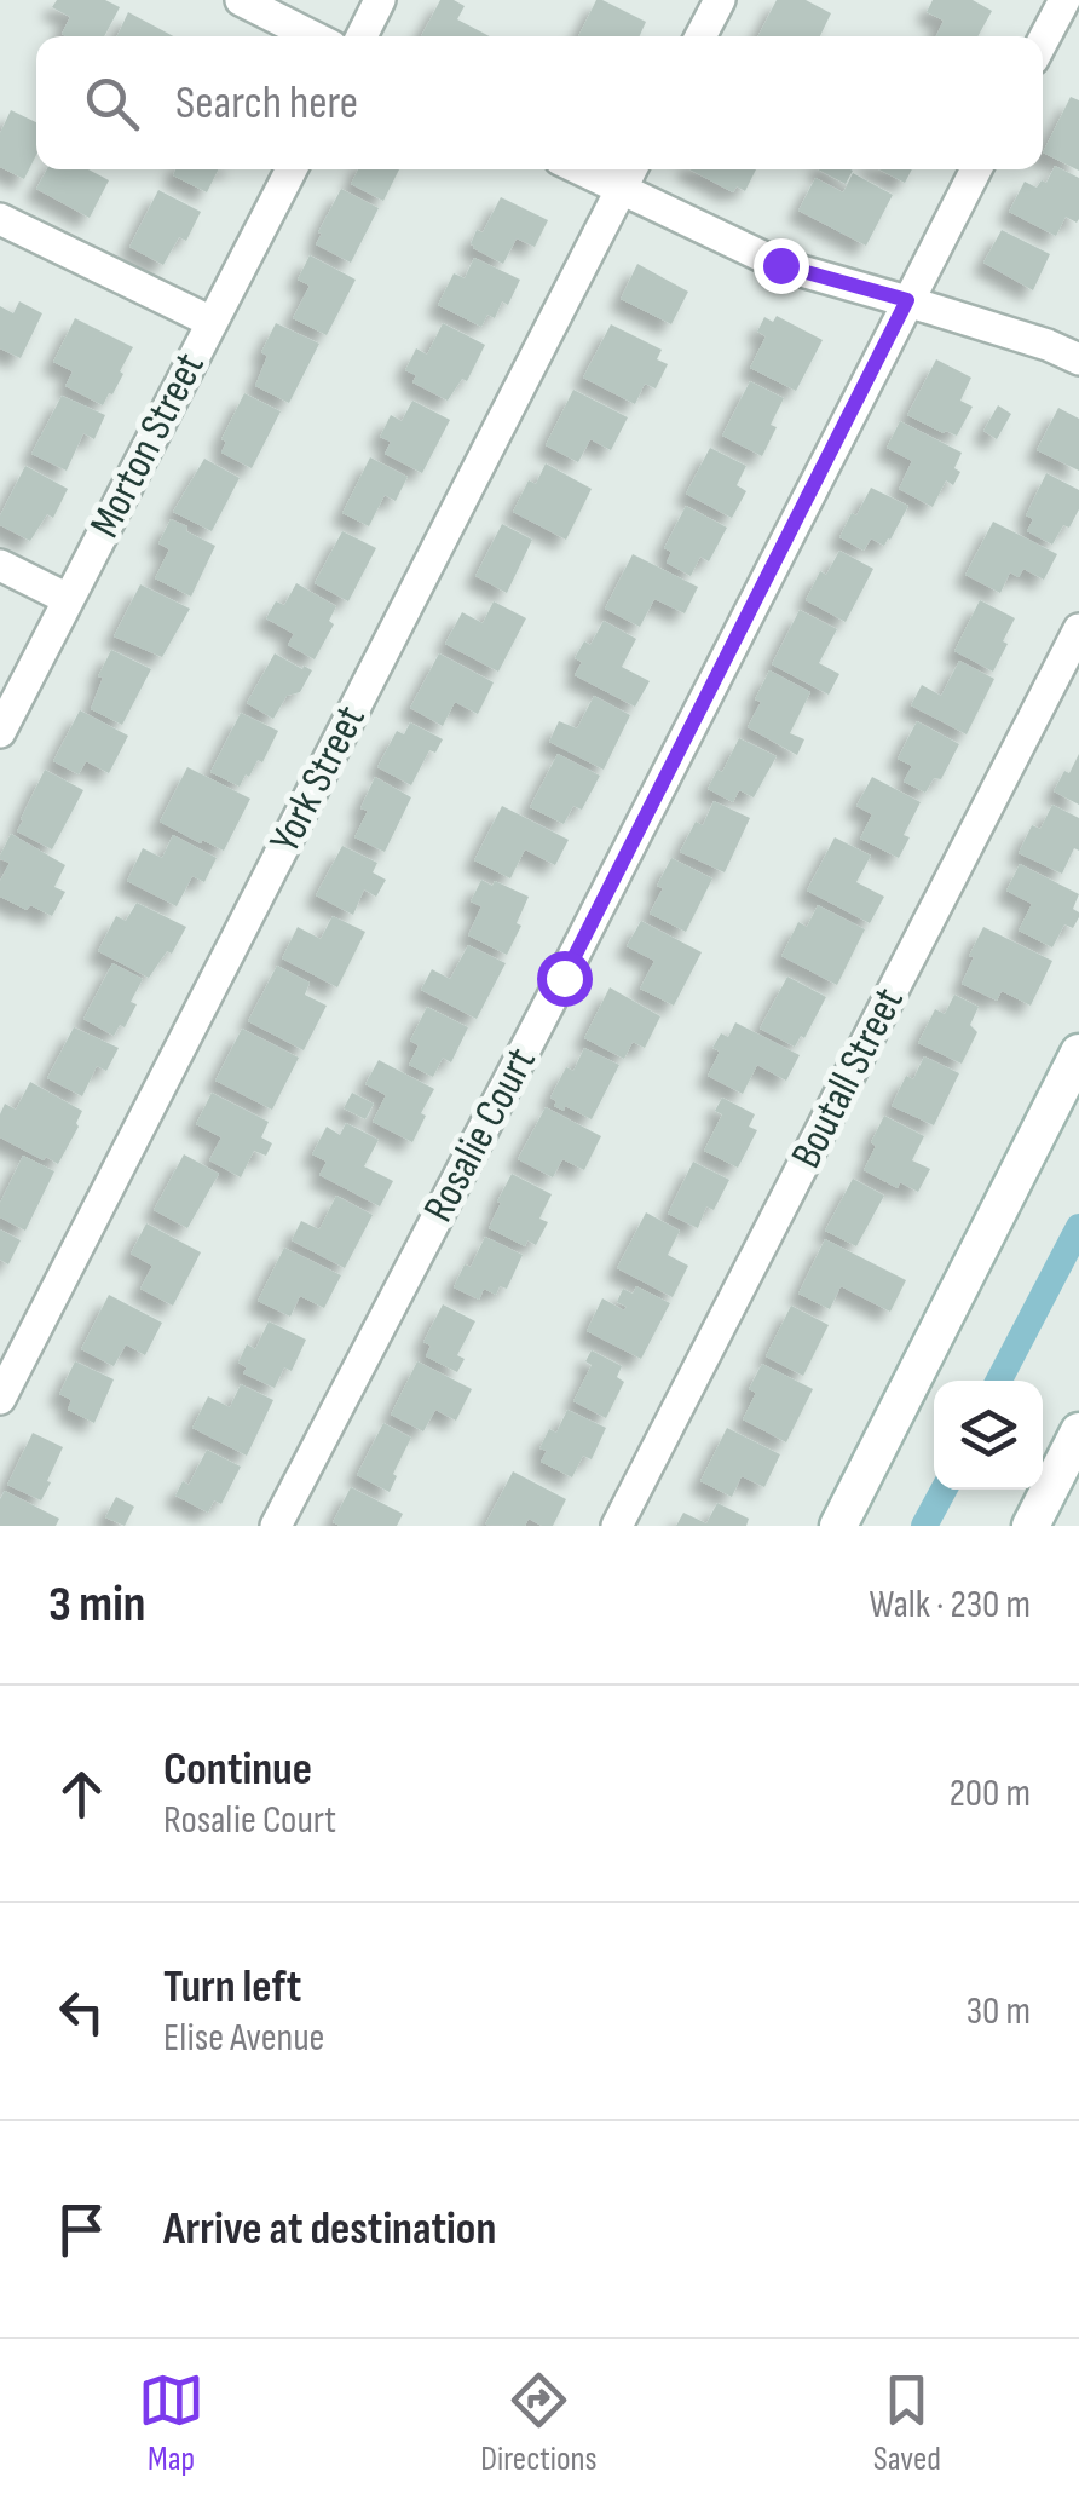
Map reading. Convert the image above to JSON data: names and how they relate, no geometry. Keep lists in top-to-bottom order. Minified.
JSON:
{"streets":{"street":["Morton Street","York Street","Boutall Street","Rosalie Court"]},"page":{"search":"Search here","heading":["3 min","Walk · 230 m"],"list":[["Continue","Rosalie Court","200 m"],["Turn left","Elise Avenue","30 m"],"Arrive at destination"],"nav":["Map","Directions","Saved"]}}
